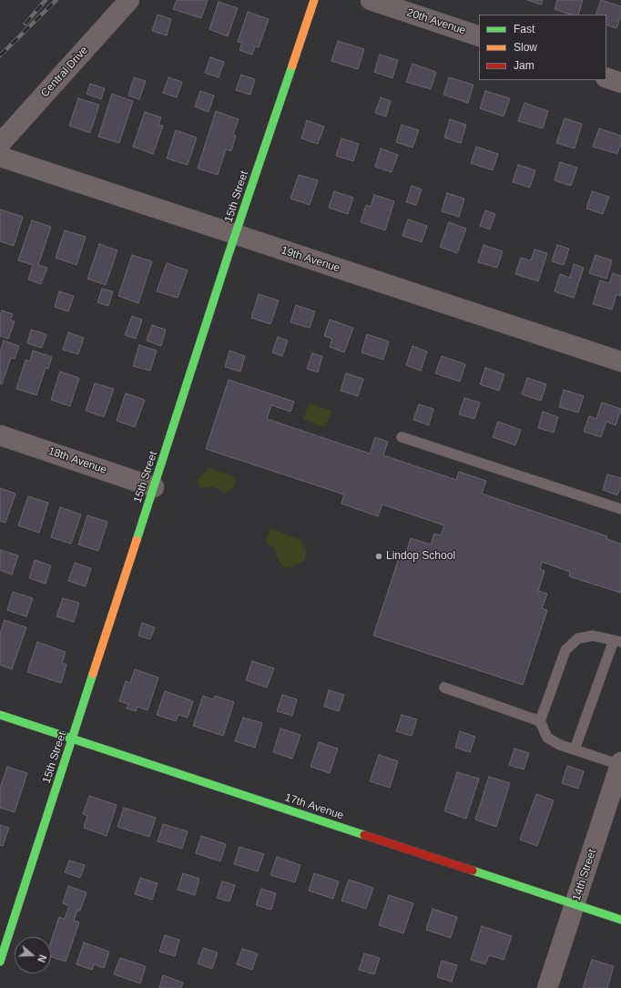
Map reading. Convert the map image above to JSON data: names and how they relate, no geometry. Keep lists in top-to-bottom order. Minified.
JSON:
{"streets":{"street":["20th Avenue","Central Drive","15th Street","19th Avenue","18th Avenue","17th Avenue","14th Street"]},"crossings":[["15th Street","19th Avenue"],["15th Street","18th Avenue"],["15th Street","17th Avenue"],["17th Avenue","14th Street"]],"places":["Lindop School"],"legend":["Fast","Slow","Jam"],"north":"right"}
